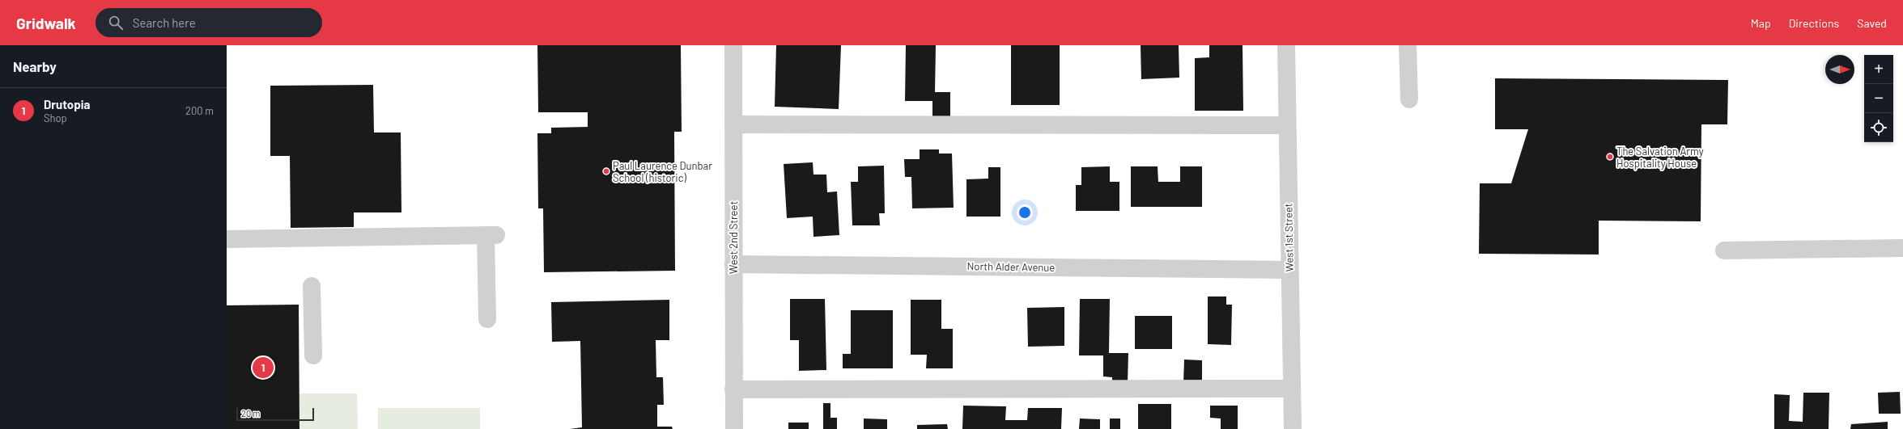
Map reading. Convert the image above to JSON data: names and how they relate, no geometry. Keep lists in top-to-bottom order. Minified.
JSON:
{"streets":{"street":["West 2nd Street","West 1st Street","North Alder Avenue"]},"crossings":[["West 2nd Street","North Alder Avenue"],["West 1st Street","North Alder Avenue"]],"places":["The Salvation Army Hospitality House","Paul Laurence Dunbar School (historic)"],"scale_bar":"20 m","north":"right","page":{"header":"Gridwalk","search":"Search here","nav":["Map","Directions","Saved"],"heading":"Nearby","map_buttons":["+","−"],"list":[{"mark":"1","name":"Drutopia","note":"Shop","value":"200 m"}],"pins":"1","scale":"20 m"}}
